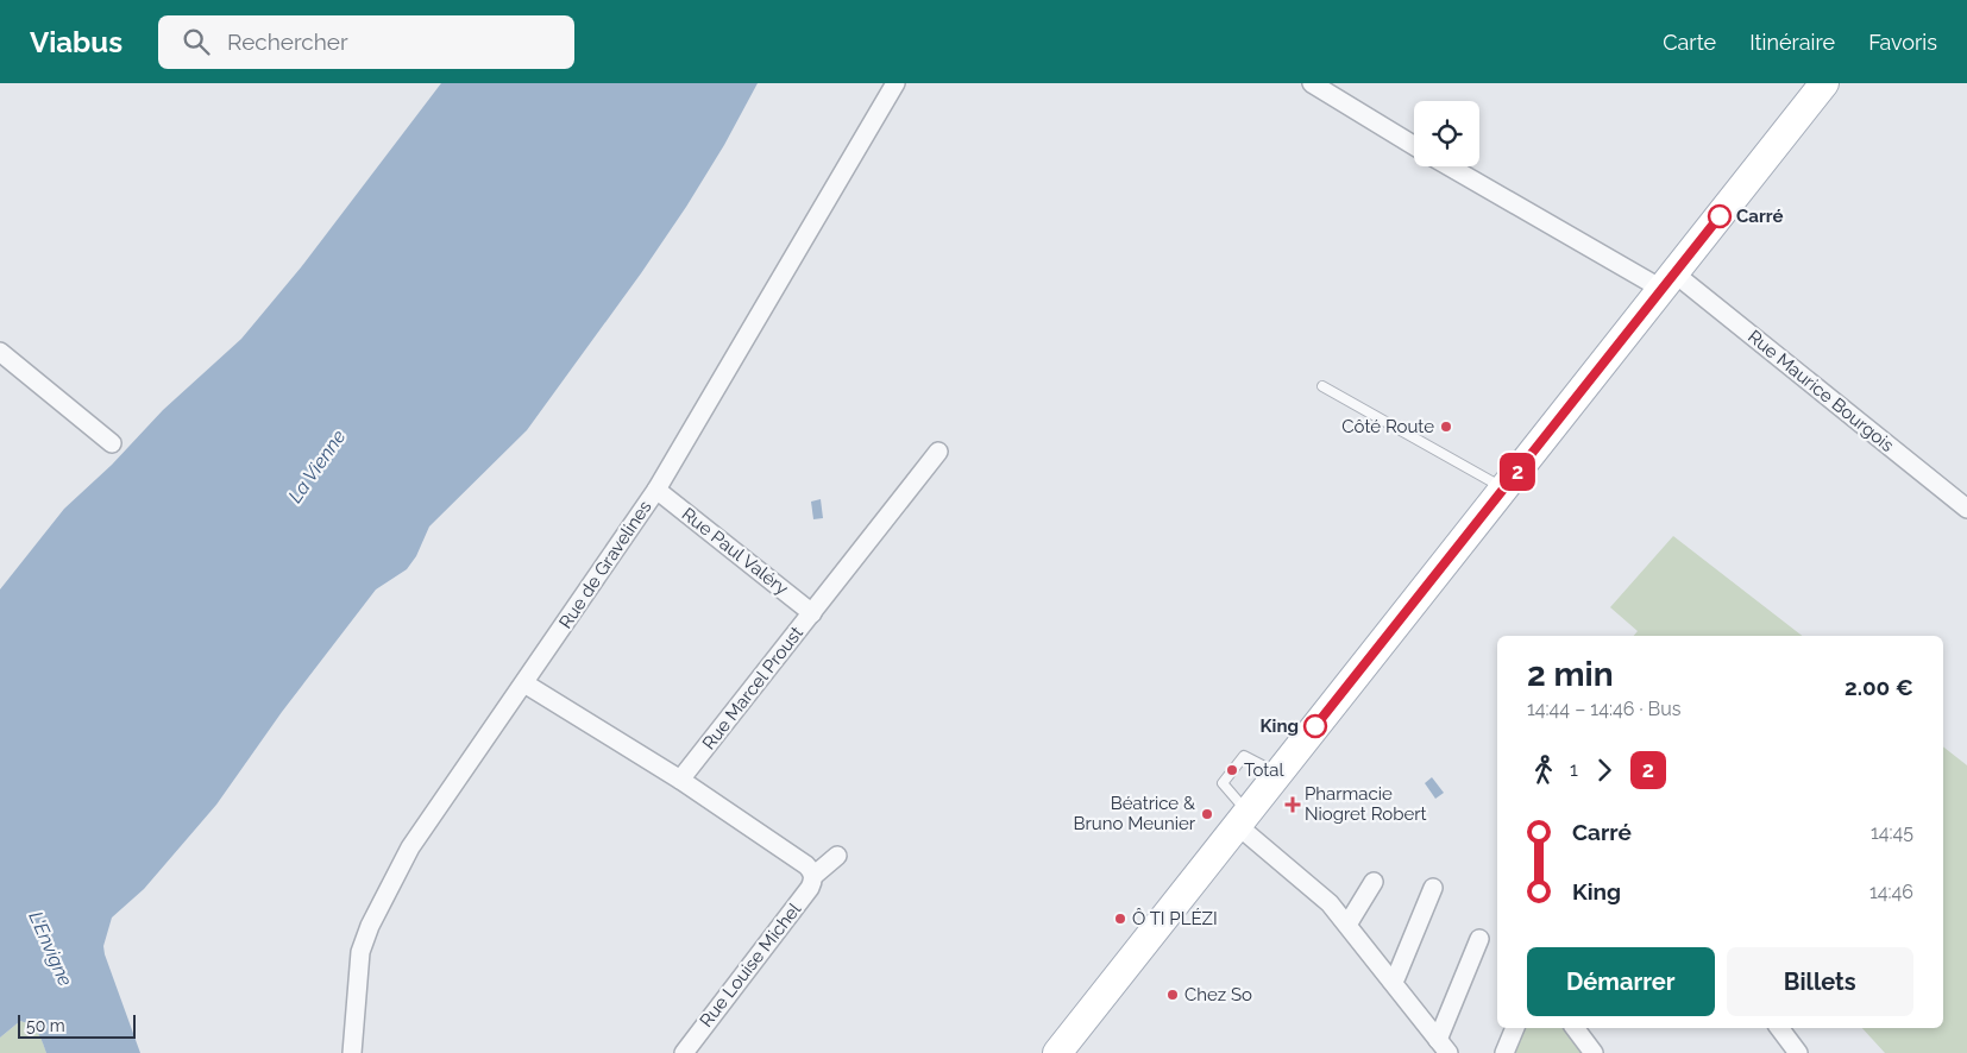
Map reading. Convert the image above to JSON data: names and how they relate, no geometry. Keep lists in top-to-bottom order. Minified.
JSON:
{"streets":{"street":["Rue Maurice Bourgois","Rue Paul Valéry","Rue de Gravelines","Rue Marcel Proust","Rue Louise Michel"]},"crossings":[["Rue Paul Valéry","Rue de Gravelines"],["Rue Paul Valéry","Rue Marcel Proust"]],"water":["La Vienne","L'Envigne"],"places":{"other":["Carré","Côté Route","King","Total","Béatrice & Bruno Meunier","Ô TI PLÉZI","Chez So"],"health":["Pharmacie Niogret Robert"]},"lines":["bus line 2"],"scale_bar":"50 m","page":{"header":"Viabus","search":"Rechercher","nav":["Carte","Itinéraire","Favoris"],"on_map":"2","heading":["2 min","14:44 – 14:46 · Bus","2.00 €"],"legs":["1","2"],"list":[{"name":"Carré","value":"14:45"},{"name":"King","value":"14:46"}],"buttons":["Démarrer","Billets"],"scale":"50 m"}}
